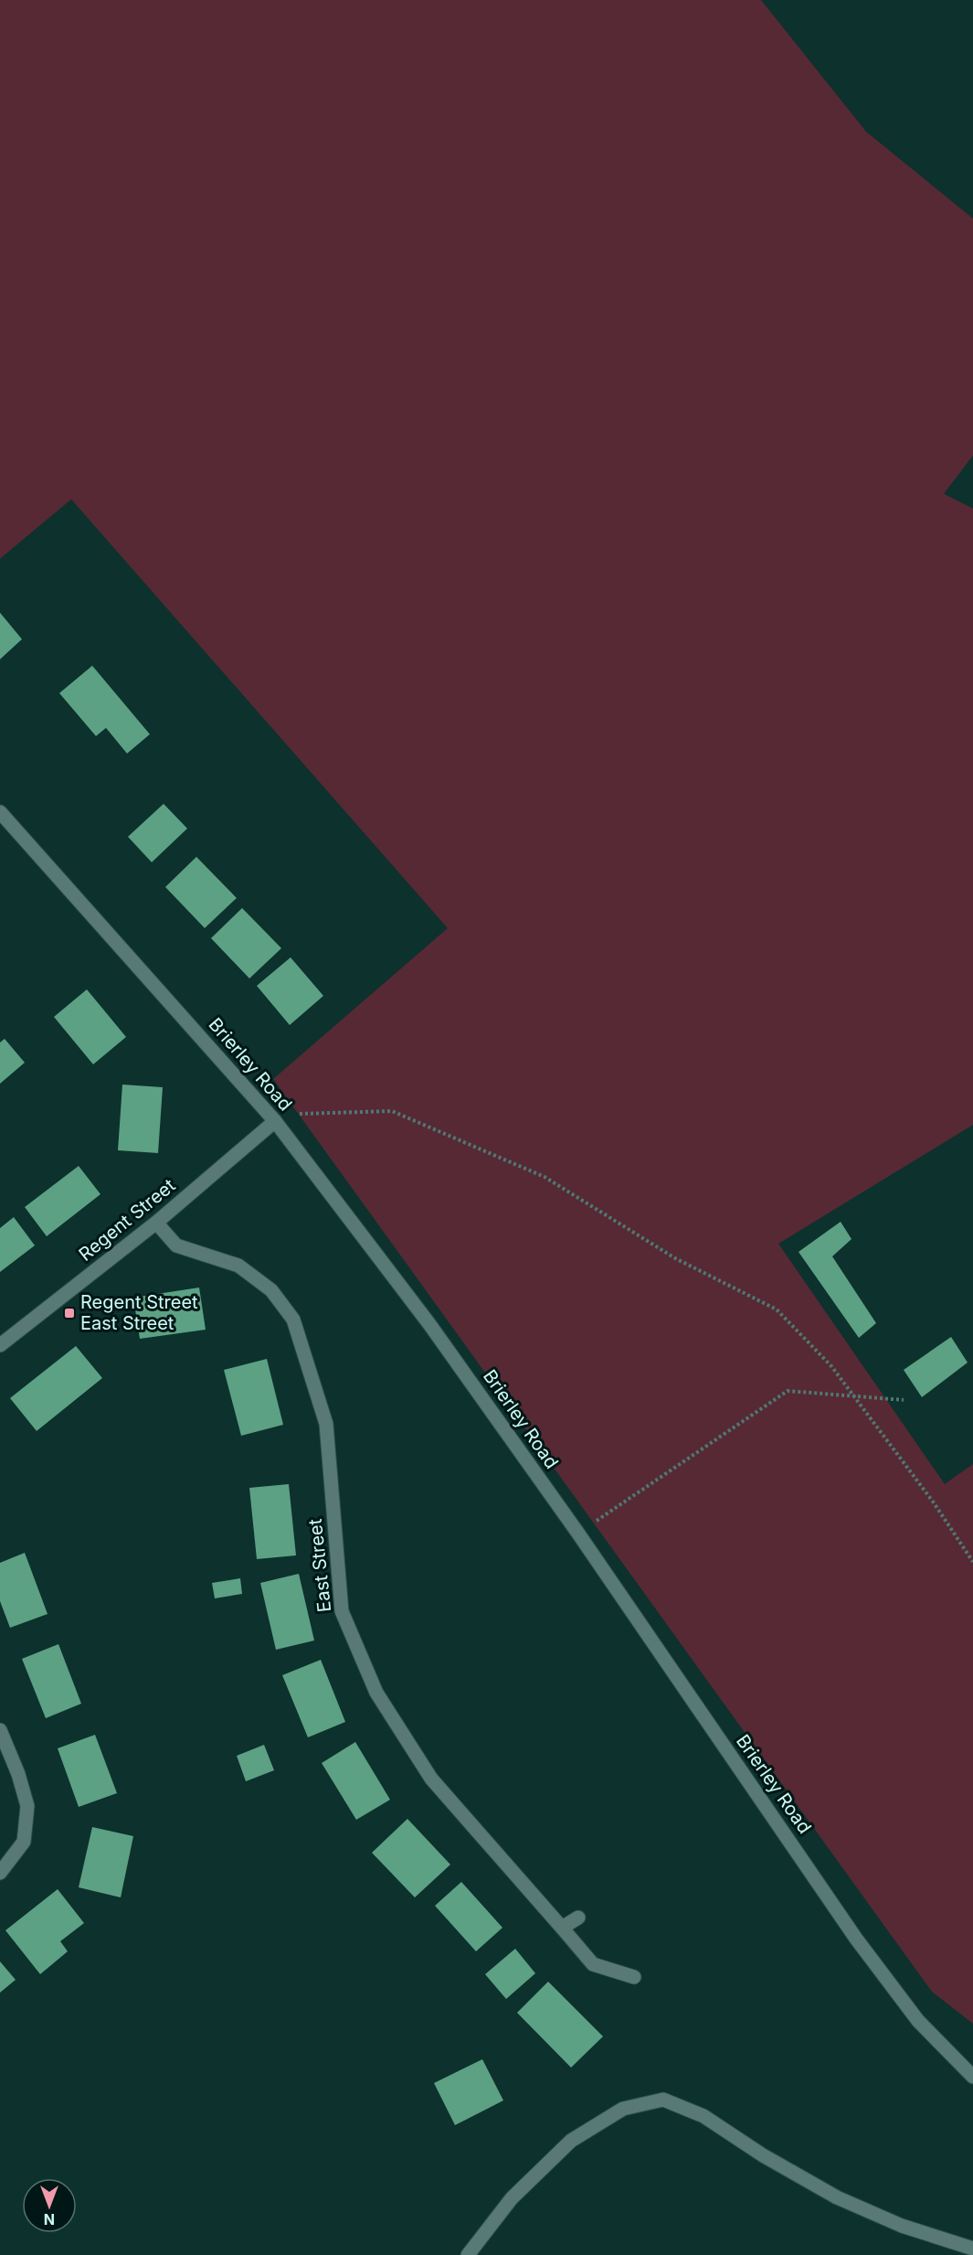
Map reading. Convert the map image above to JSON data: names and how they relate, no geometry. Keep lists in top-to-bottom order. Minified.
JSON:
{"streets":{"street":["Brierley Road","Regent Street","East Street"]},"crossings":[["Brierley Road","Regent Street"],["Regent Street","East Street"]],"places":{"transit":["Regent Street East Street"]},"north":"bottom"}
